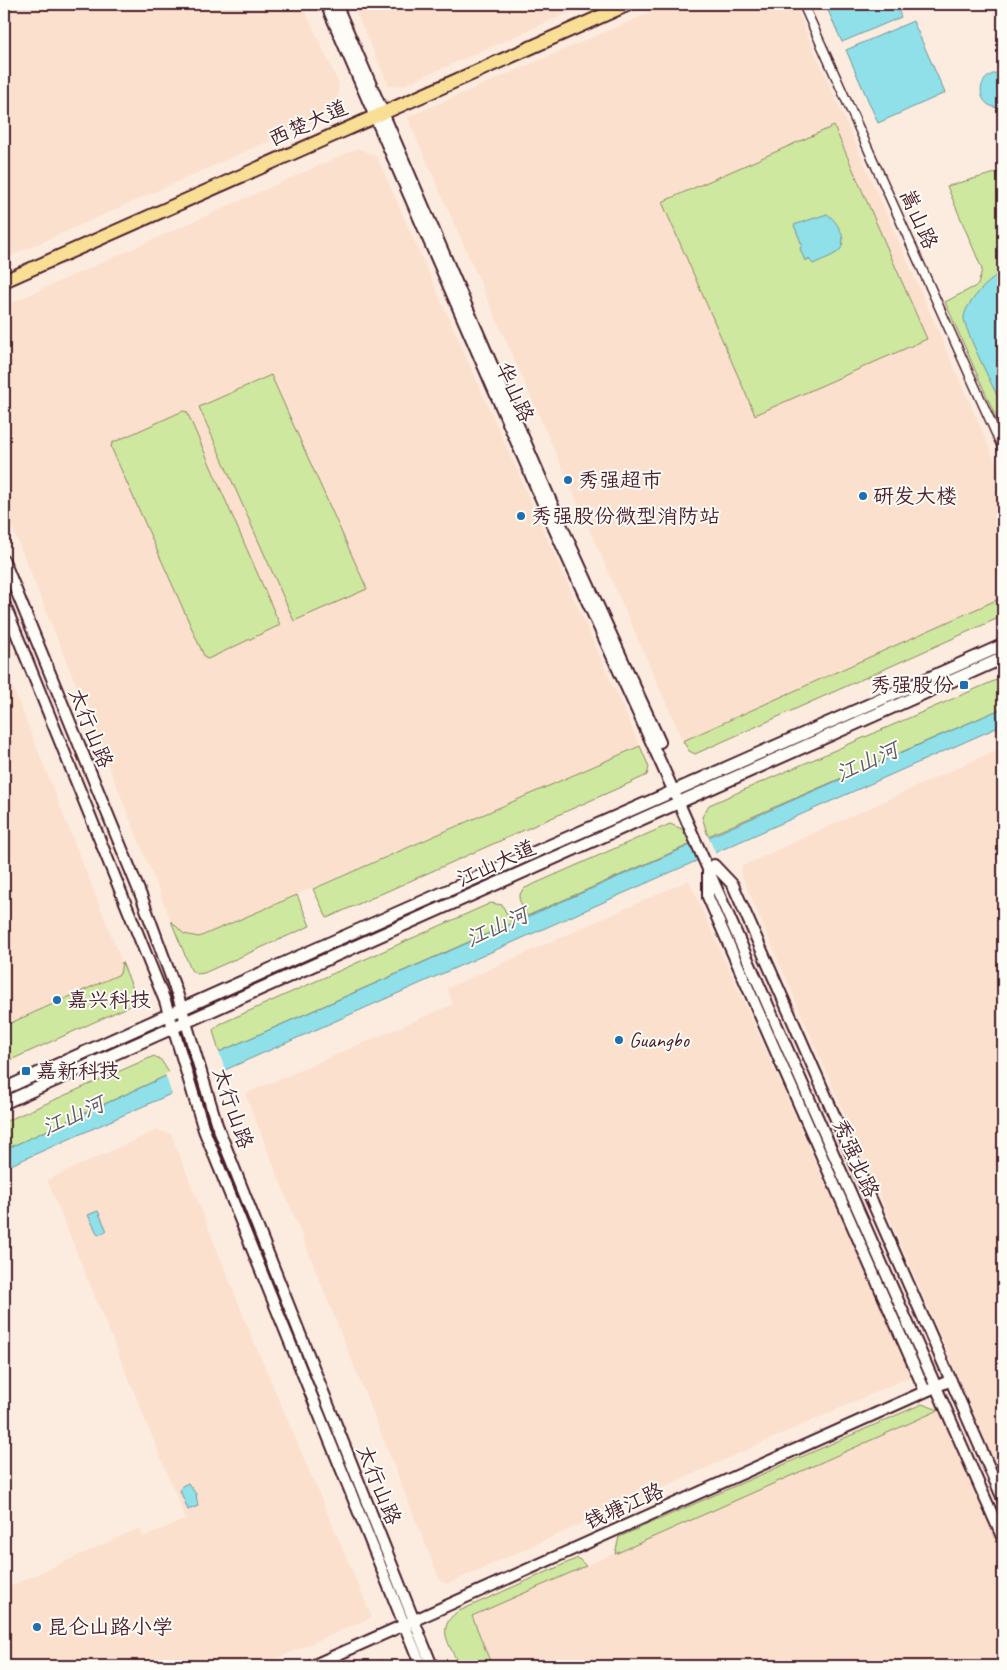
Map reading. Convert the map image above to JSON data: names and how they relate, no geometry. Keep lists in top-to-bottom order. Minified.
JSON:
{"streets":{"main road":["西楚大道","江山大道"],"street":["嵩山路","华山路","太行山路","秀强北路","钱塘江路"]},"crossings":[["西楚大道","华山路"],["华山路","江山大道"],["华山路","秀强北路"],["太行山路","江山大道"],["太行山路","钱塘江路"],["江山大道","秀强北路"],["秀强北路","钱塘江路"]],"water":["江山河"],"places":{"other":["秀强超市","研发大楼","秀强股份微型消防站","嘉兴科技","Guangbo","昆仑山路小学"],"transit":["秀强股份","嘉新科技"]}}
